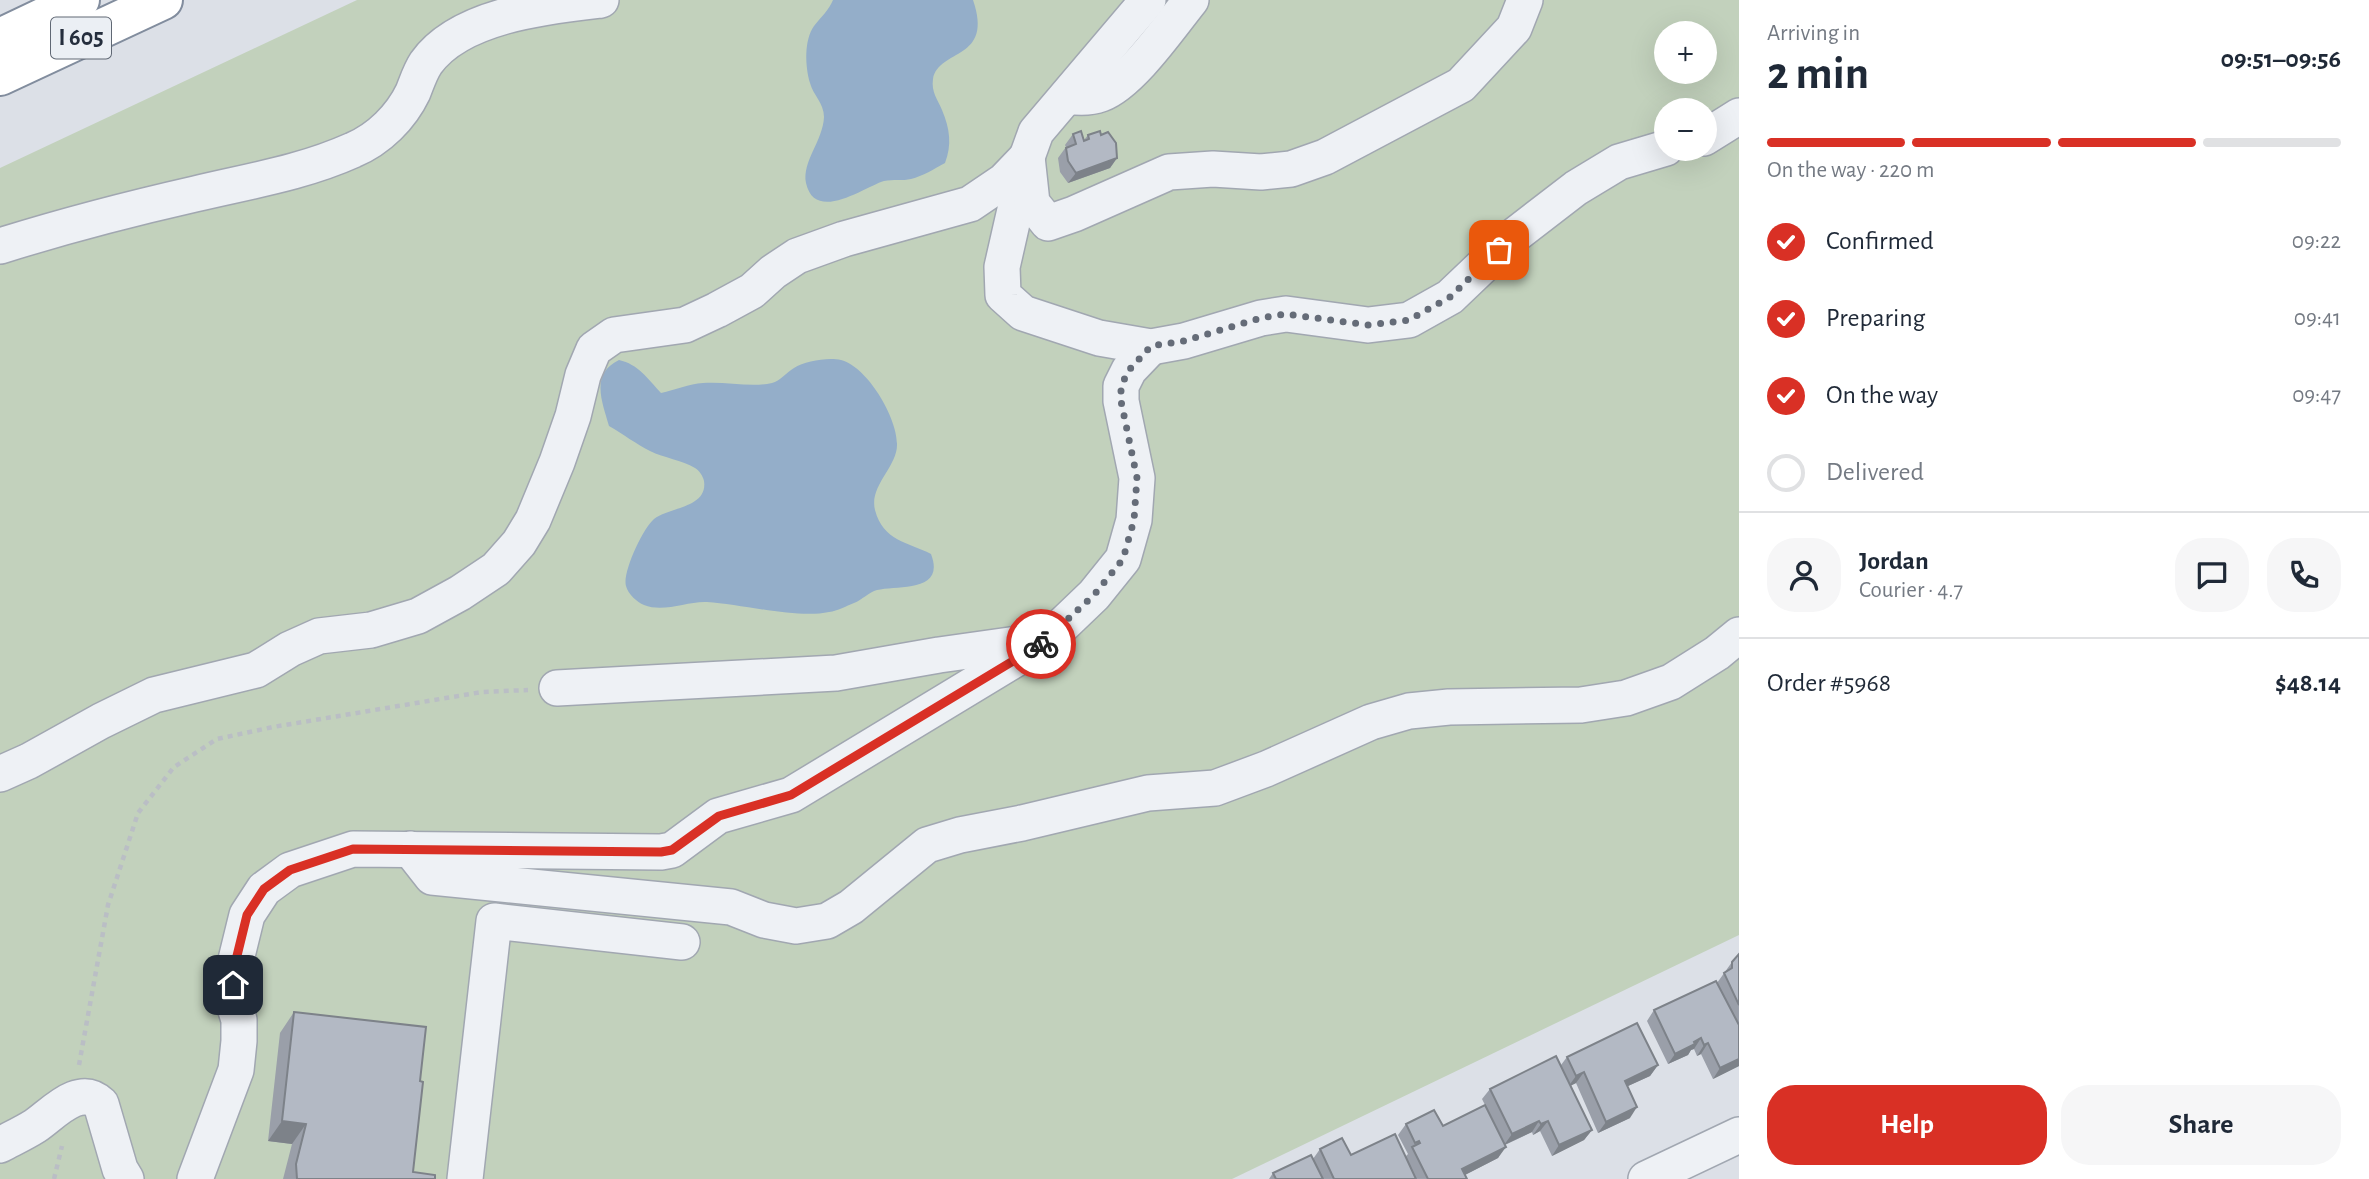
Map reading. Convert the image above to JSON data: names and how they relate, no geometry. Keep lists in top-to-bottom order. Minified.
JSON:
{"streets":{"highway":["I 605"]},"page":{"heading":["2 min","Arriving in","09:51–09:56"],"panel":["Jordan","Courier · 4.7","Order #5968","$48.14"],"map_buttons":["+","−"],"bar":"On the way · 220 m","list":[["Confirmed","09:22"],["Preparing","09:41"],["On the way","09:47"],"Delivered"],"buttons":["Help","Share"]}}
